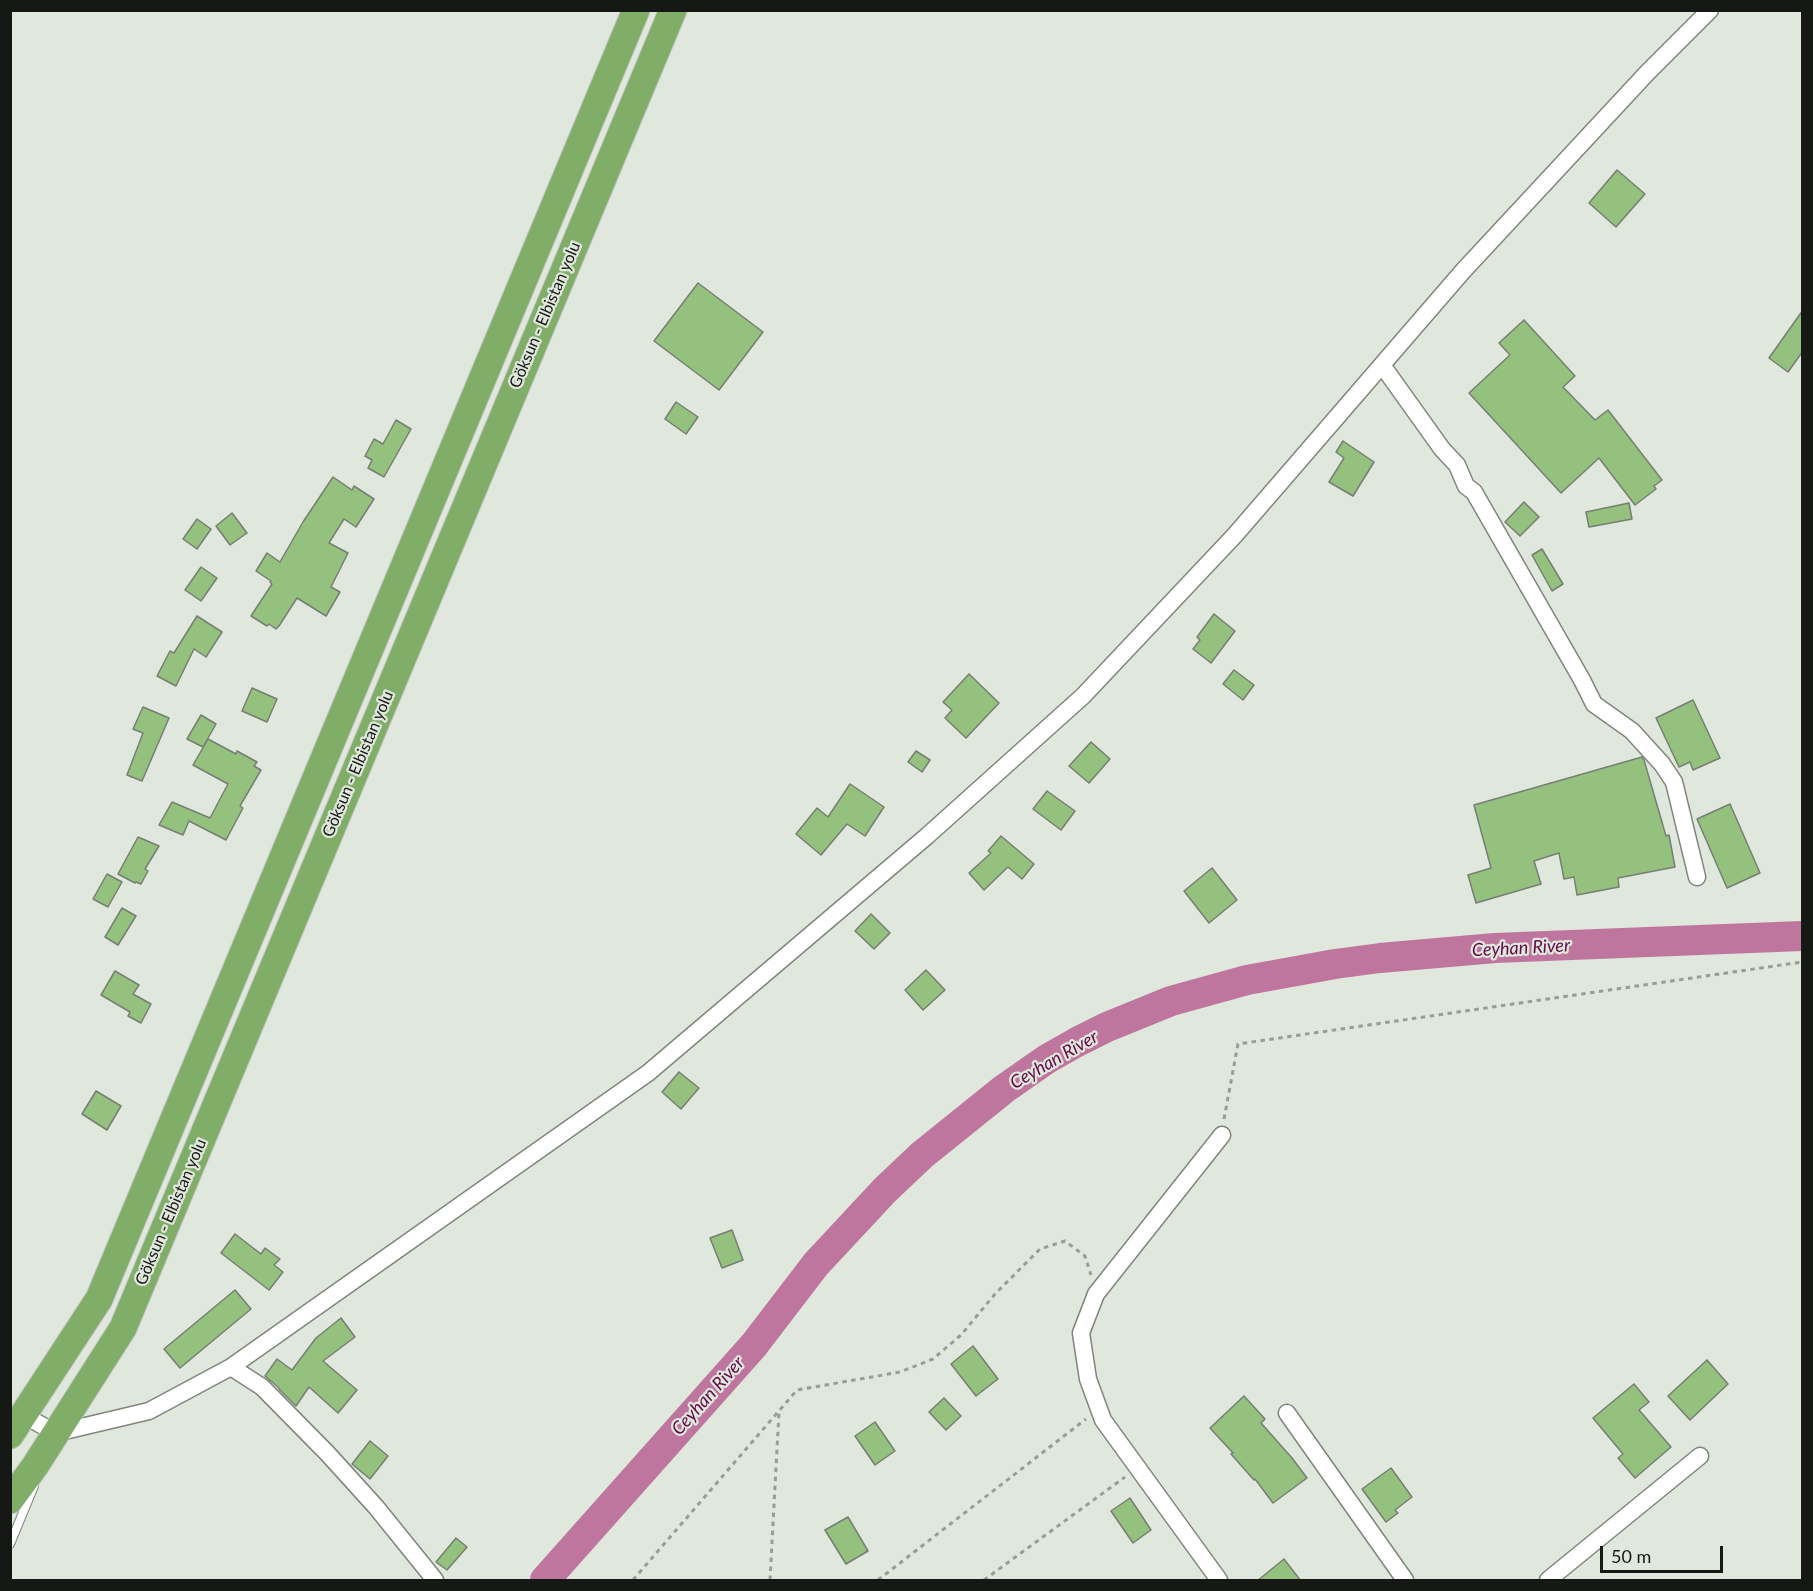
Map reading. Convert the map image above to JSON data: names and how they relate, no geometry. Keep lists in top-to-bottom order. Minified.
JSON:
{"streets":{"highway":["Göksun - Elbistan yolu"]},"water":["Ceyhan River"],"scale_bar":"50 m"}
